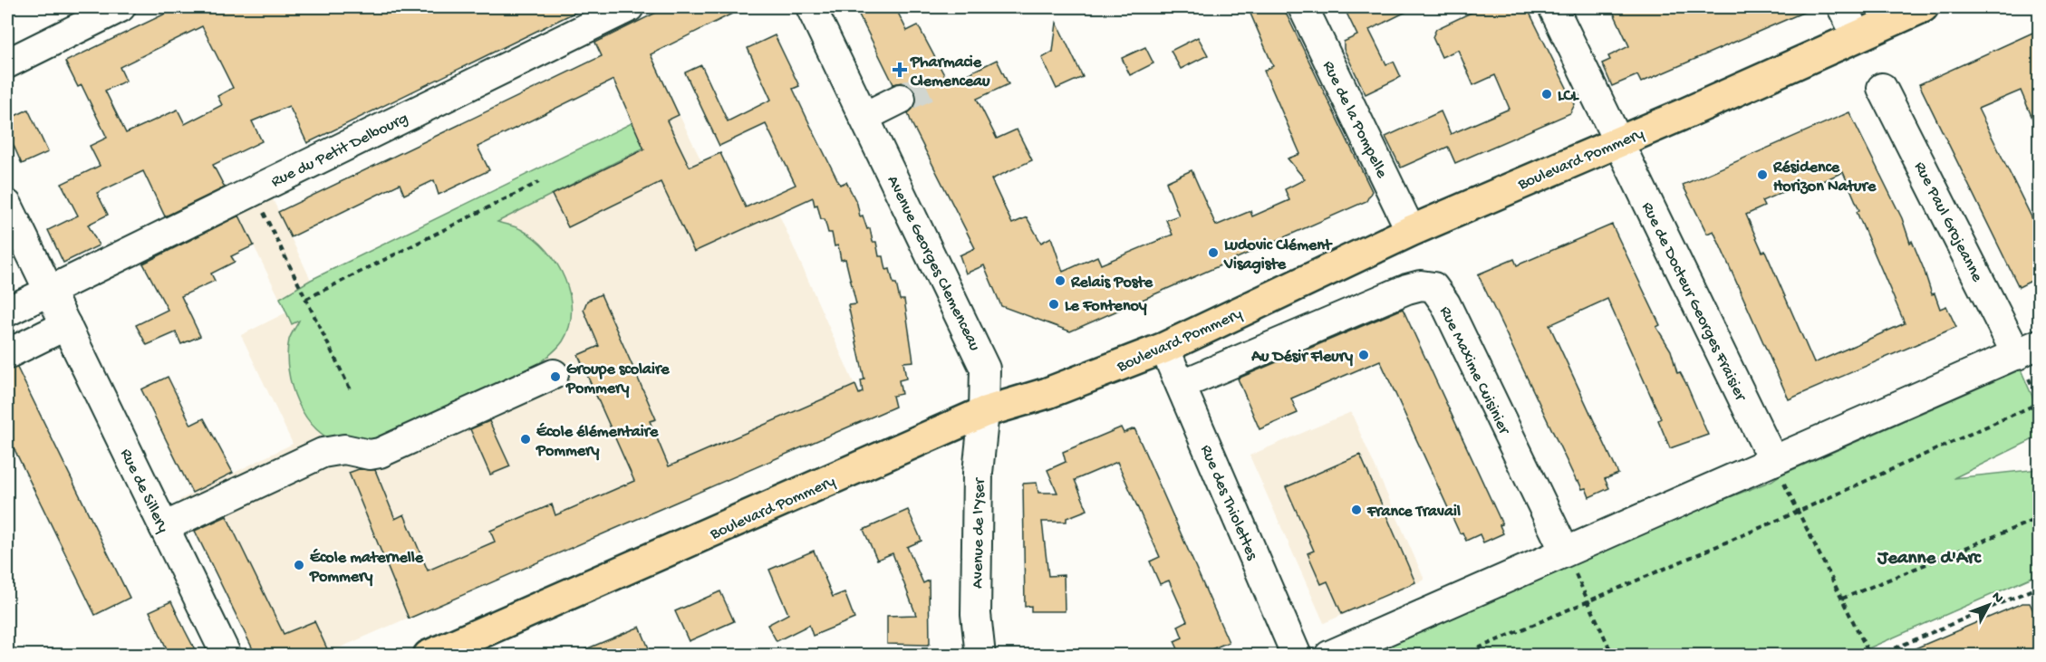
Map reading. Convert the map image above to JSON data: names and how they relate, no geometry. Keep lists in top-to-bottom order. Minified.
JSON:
{"streets":{"main road":["Boulevard Pommery"],"street":["Rue de la Pompelle","Rue du Petit Delbourg","Rue Paul Grojeanne","Avenue Georges Clemenceau","Rue de Docteur Georges Fraisier","Rue Maxime Cuisinier","Rue de Sillery","Rue des Thiolettes","Avenue de l'Yser"]},"crossings":[["Rue de la Pompelle","Boulevard Pommery"],["Rue du Petit Delbourg","Rue de Sillery"],["Boulevard Pommery","Avenue Georges Clemenceau"],["Boulevard Pommery","Rue de Docteur Georges Fraisier"],["Boulevard Pommery","Rue des Thiolettes"],["Boulevard Pommery","Avenue de l'Yser"],["Avenue Georges Clemenceau","Avenue de l'Yser"],["Rue Maxime Cuisinier","Rue des Thiolettes"]],"districts":["Jeanne d'Arc"],"places":{"health":["Pharmacie Clemenceau"],"other":["LCL","Résidence Horizon Nature","Ludovic Clément Visagiste","Relais Poste","Le Fontenoy","Au Désir Fleury","Groupe scolaire Pommery","École élémentaire Pommery","France Travail","École maternelle Pommery"]},"north":"top right"}
